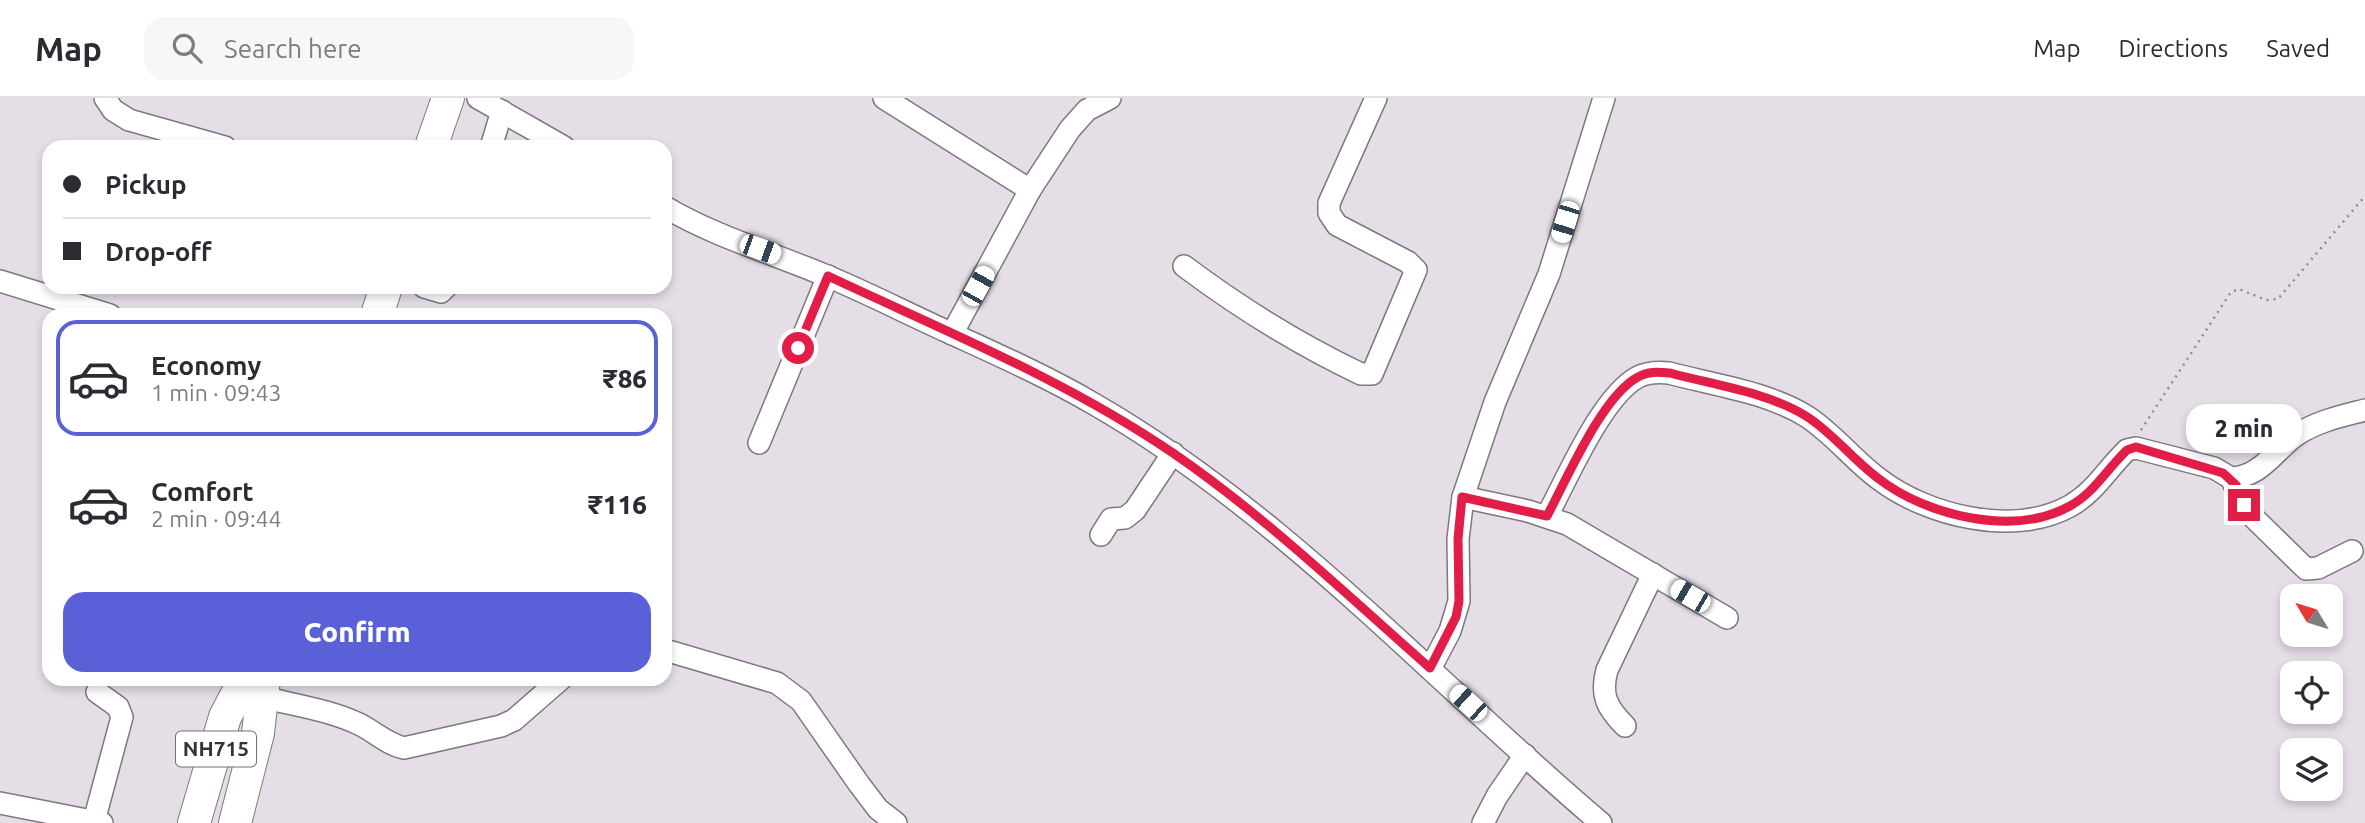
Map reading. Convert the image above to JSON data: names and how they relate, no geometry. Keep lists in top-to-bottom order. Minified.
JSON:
{"streets":{"highway":["NH715"]},"north":"top left","page":{"header":"Map","search":"Search here","nav":["Map","Directions","Saved"],"banner":["Pickup","Drop-off"],"list":[{"name":"Economy","note":"1 min · 09:43","value":"₹86"},{"name":"Comfort","note":"2 min · 09:44","value":"₹116"}],"bubble":"2 min","buttons":"Confirm"}}
